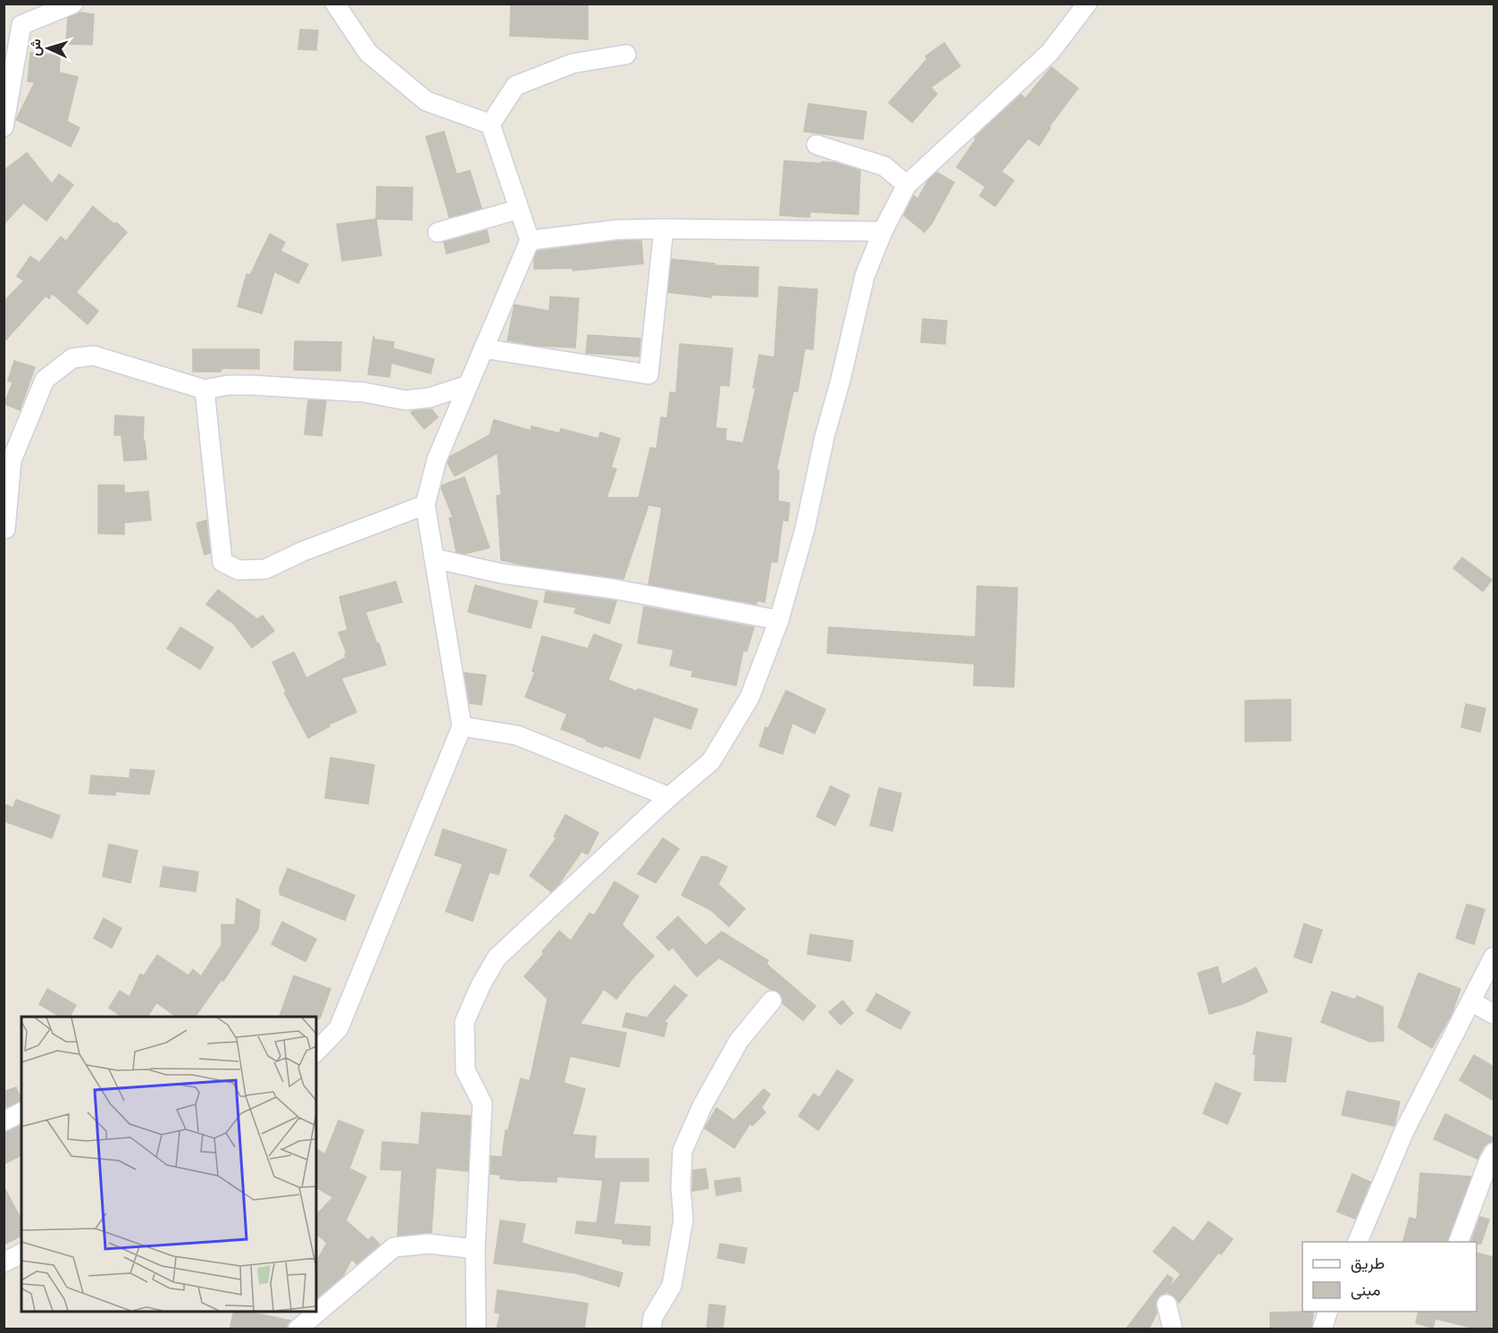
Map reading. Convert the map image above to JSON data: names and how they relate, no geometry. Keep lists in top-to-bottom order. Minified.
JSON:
{"legend":["طريق","مبنى"],"north":"left"}
